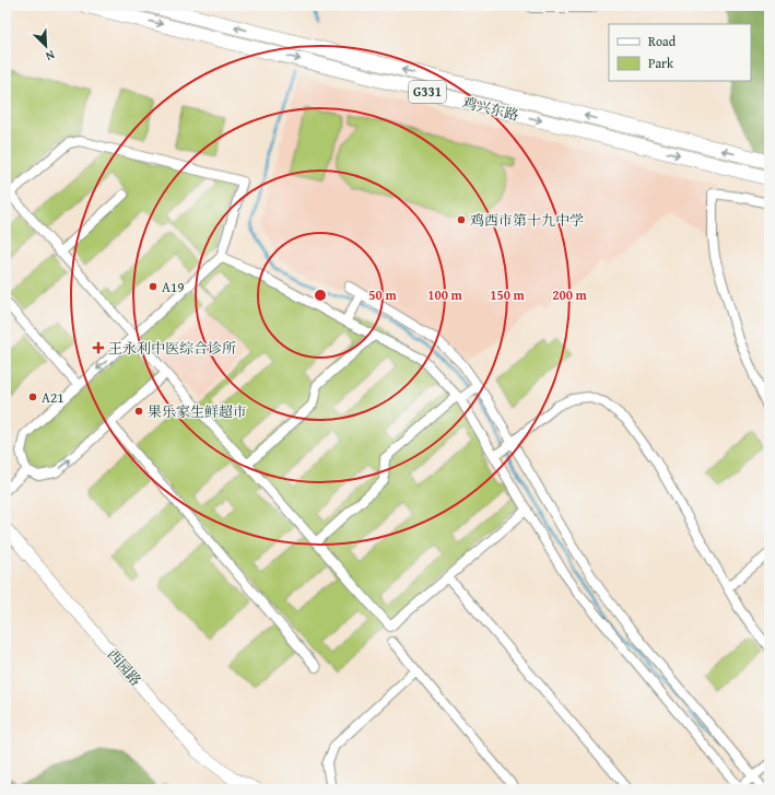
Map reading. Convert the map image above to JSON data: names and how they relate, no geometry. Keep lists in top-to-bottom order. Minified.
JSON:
{"streets":{"highway":["G331","鸡兴东路"],"main road":["西园路"]},"places":{"other":["鸡西市第十九中学","A19","A21","果乐家生鲜超市"],"health":["王永利中医综合诊所"]},"legend":["Road","Park"],"north":"bottom right","rings":["50 m","100 m","150 m","200 m"]}
